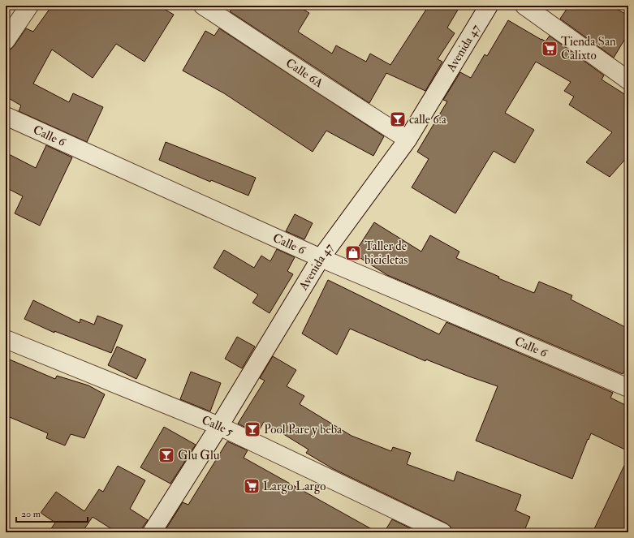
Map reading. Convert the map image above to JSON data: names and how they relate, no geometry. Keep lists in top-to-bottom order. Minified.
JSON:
{"streets":{"street":["Avenida 47","Calle 6A","Calle 6","Calle 5"]},"crossings":[["Avenida 47","Calle 6A"],["Avenida 47","Calle 6"],["Avenida 47","Calle 5"]],"places":{"supermarket":["Tienda San Calixto","Largo Largo"],"bar":["calle 6.a","Pool Pare y beba","Glu Glu"],"shop":["Taller de bicicletas"]},"scale_bar":"20 m"}
